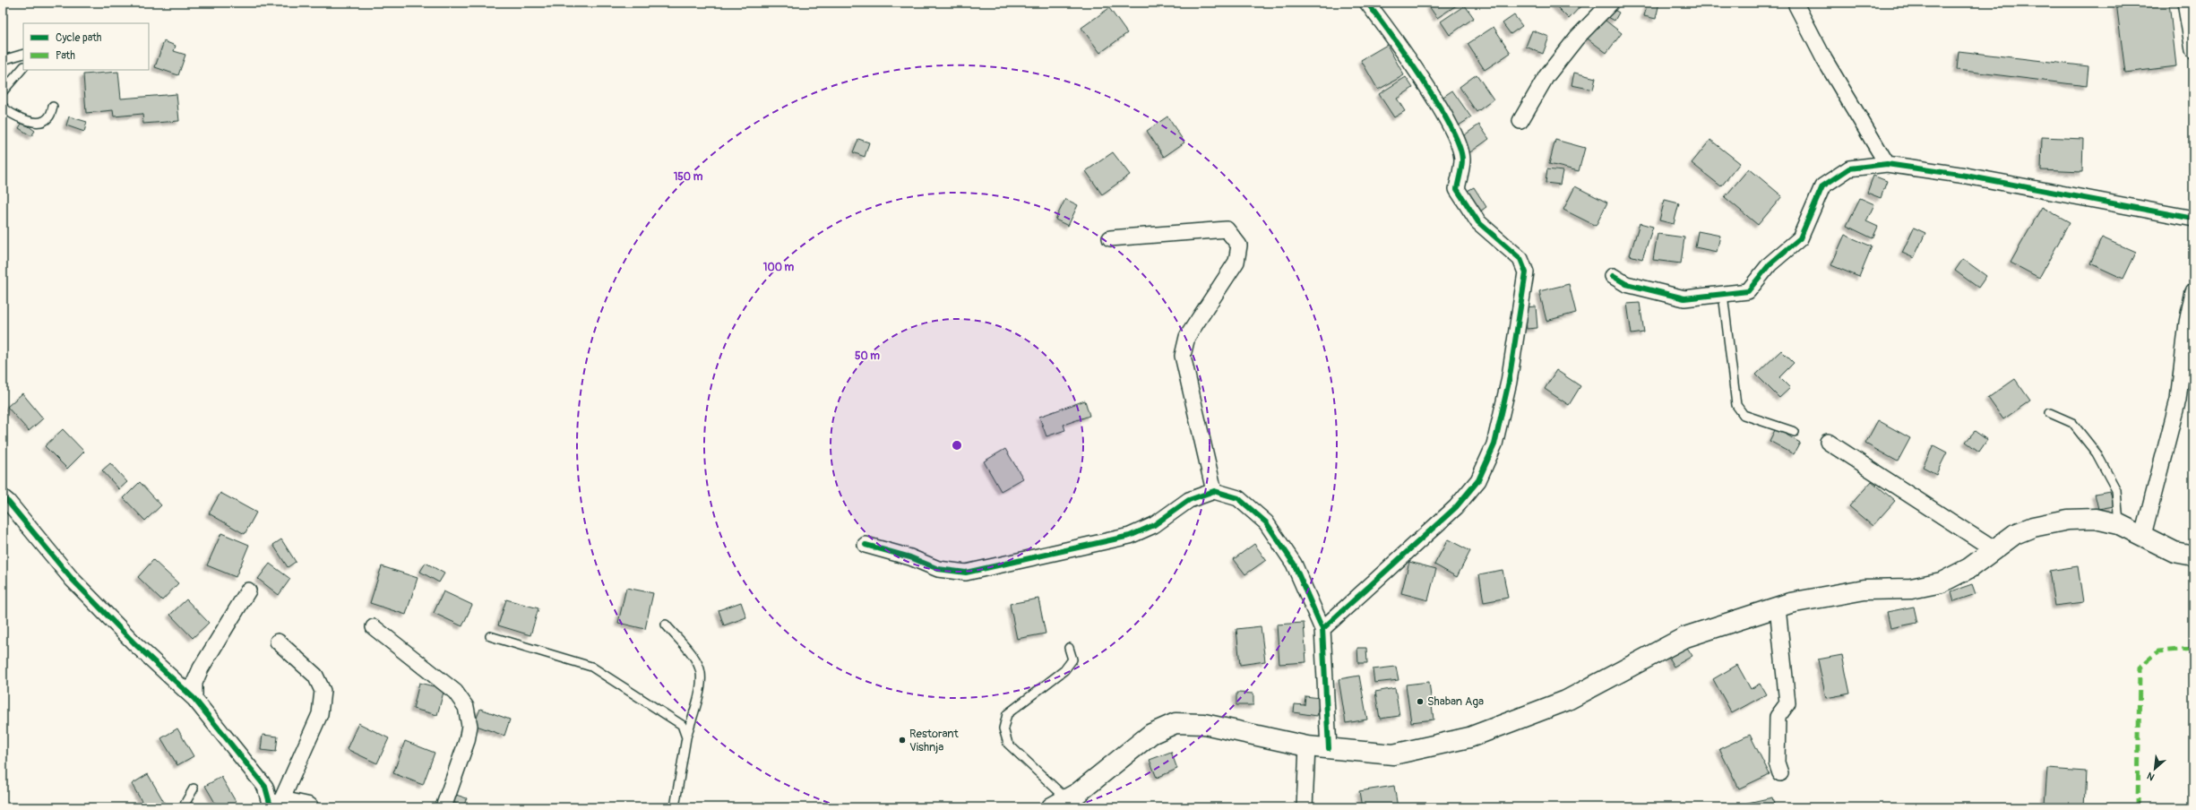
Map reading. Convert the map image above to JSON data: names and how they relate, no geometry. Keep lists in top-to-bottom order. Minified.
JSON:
{"places":["Shaban Aga","Restorant Vishnja"],"legend":["Cycle path","Path"],"north":"bottom left","rings":["150 m","100 m","50 m"]}
